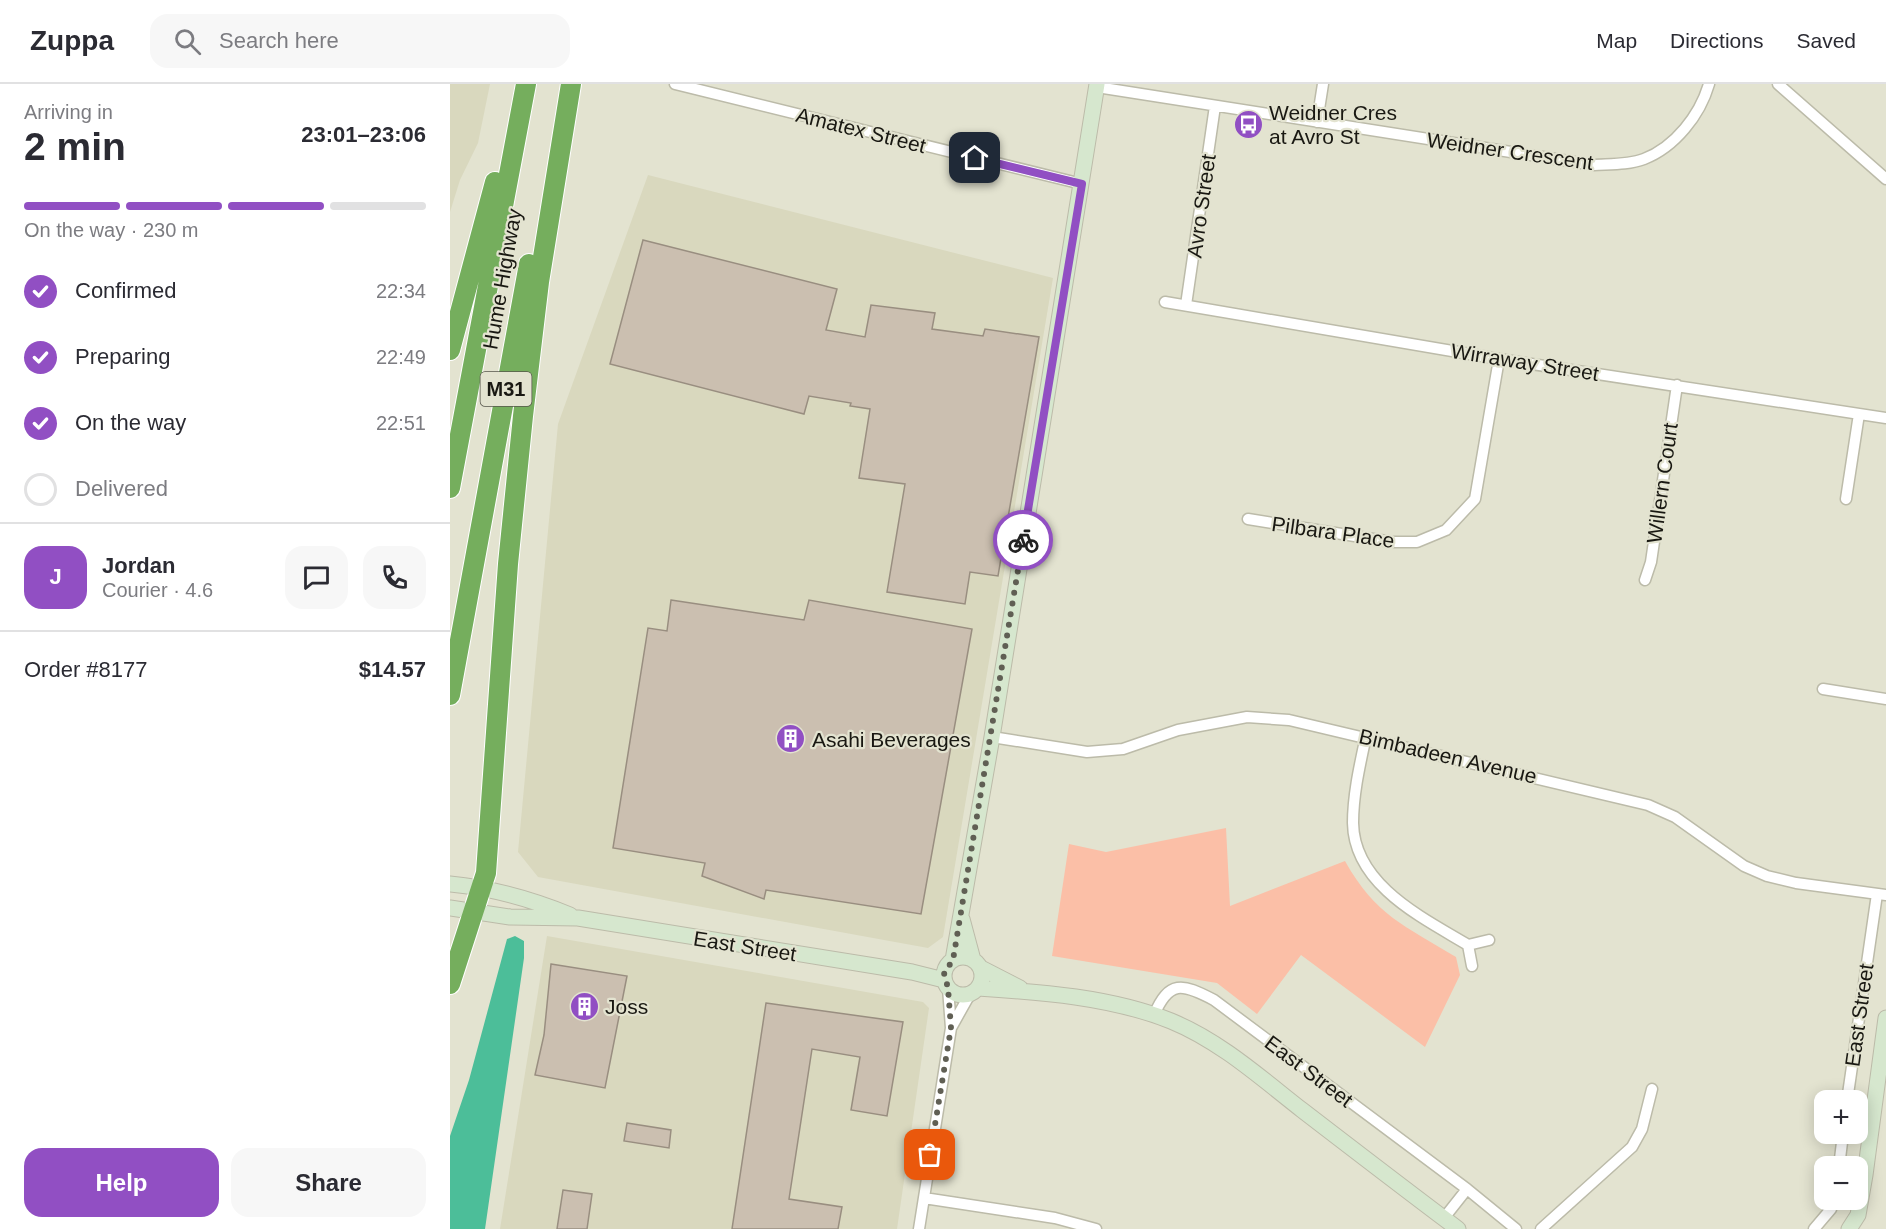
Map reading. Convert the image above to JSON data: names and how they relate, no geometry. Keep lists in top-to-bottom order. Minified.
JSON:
{"streets":{"highway":["Hume Highway","M31"],"main road":["East Street"],"street":["Amatex Street","Weidner Crescent","Avro Street","Wirraway Street","Willern Court","Pilbara Place","Bimbadeen Avenue"]},"crossings":[["Weidner Crescent","Avro Street"],["Avro Street","Wirraway Street"],["Wirraway Street","Willern Court"],["Wirraway Street","Pilbara Place"],["Bimbadeen Avenue","East Street"]],"places":{"bus stop":["Weidner Cres at Avro St"],"building":["Asahi Beverages","Joss"]},"page":{"header":"Zuppa","search":"Search here","nav":["Map","Directions","Saved"],"heading":["2 min","Arriving in","23:01–23:06"],"panel":["Jordan","Courier · 4.6","Order #8177","$14.57"],"bar":"On the way · 230 m","list":[["Confirmed","22:34"],["Preparing","22:49"],["On the way","22:51"],"Delivered"],"round":"J","map_buttons":["+","−"],"buttons":["Help","Share"]}}
